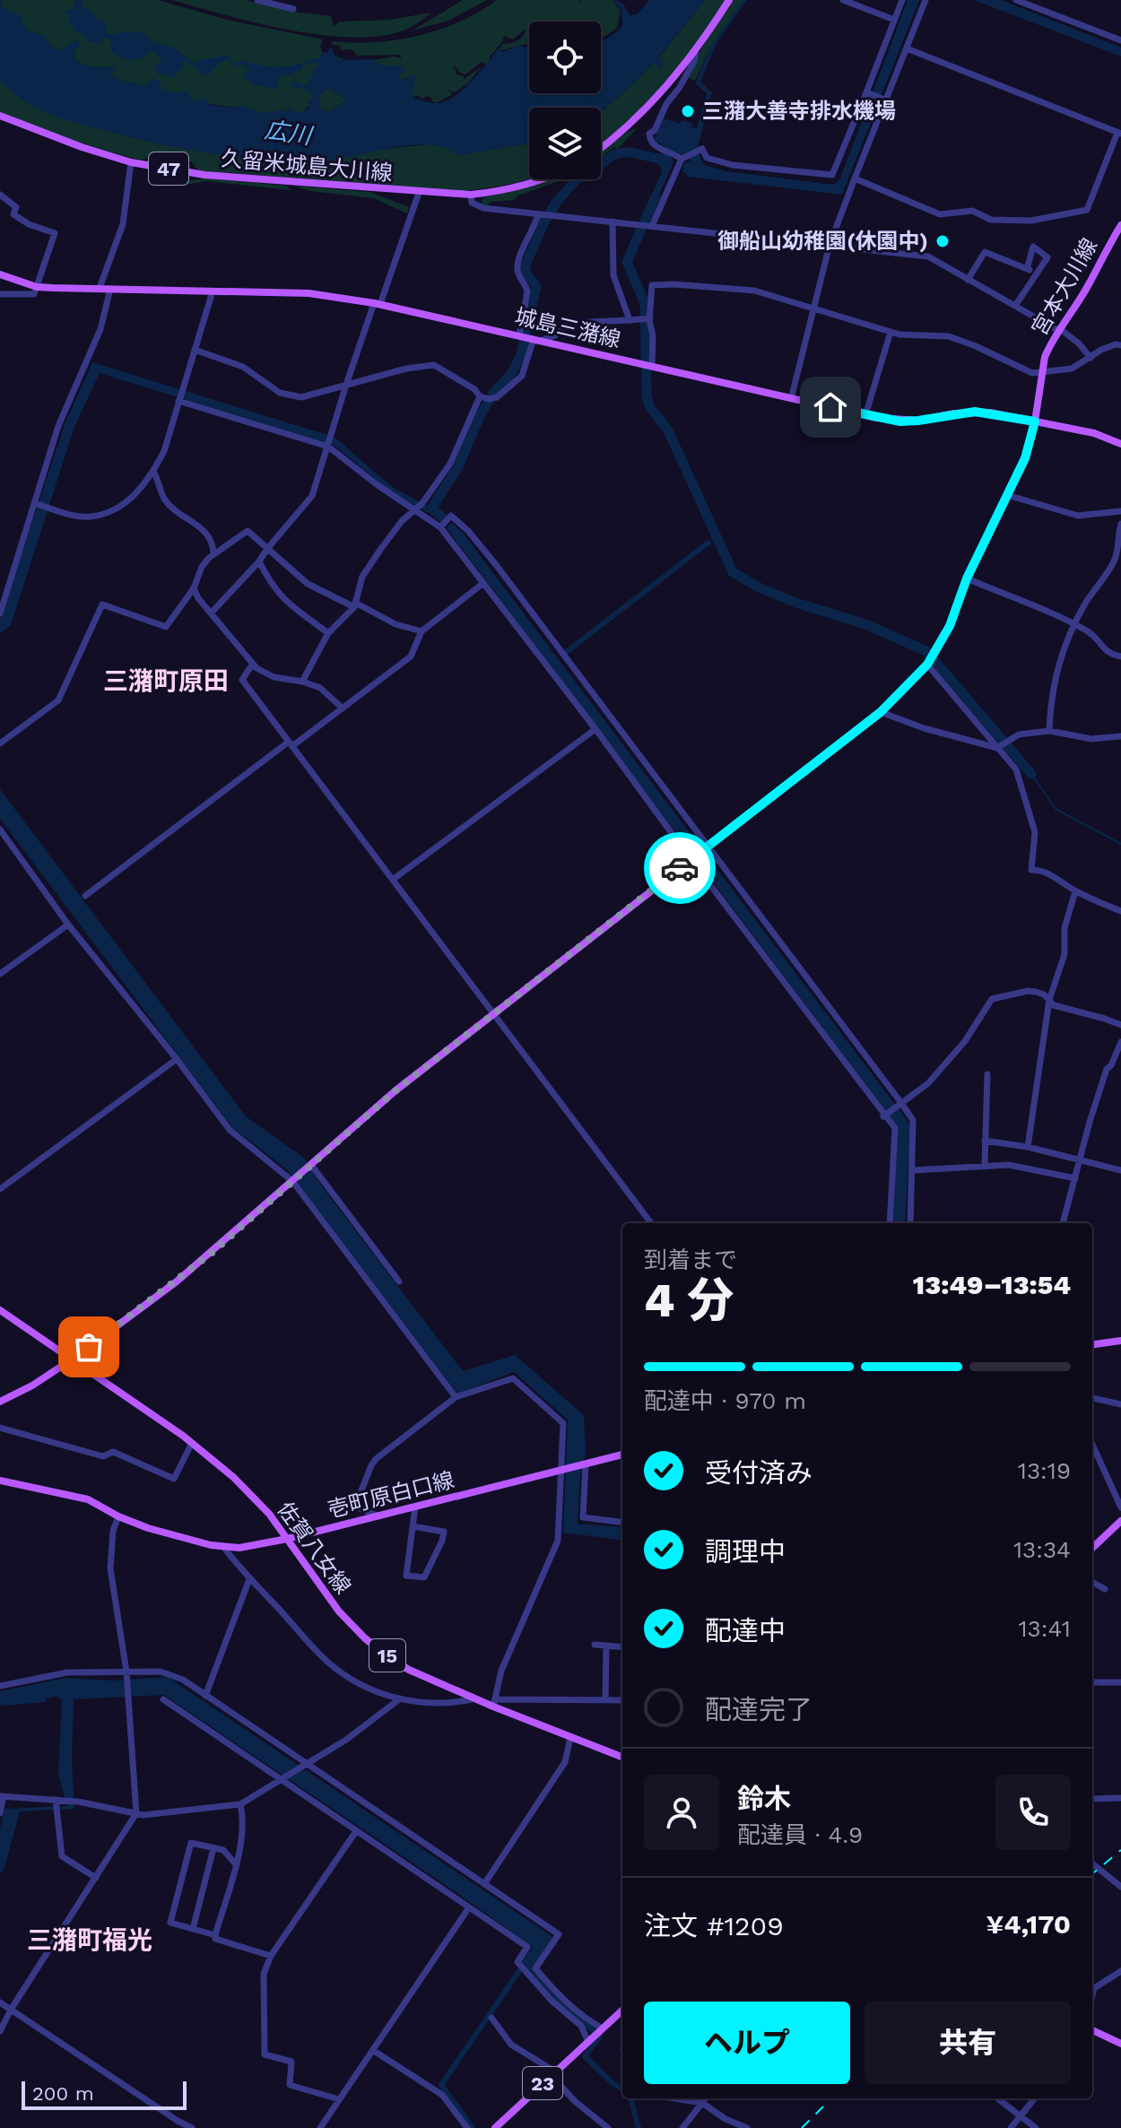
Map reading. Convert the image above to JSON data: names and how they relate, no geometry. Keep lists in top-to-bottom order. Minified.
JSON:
{"streets":{"main road":["久留米城島大川線","47","宮本大川線","城島三潴線","壱町原白口線","佐賀八女線","15","23"]},"crossings":[["宮本大川線","城島三潴線"],["宮本大川線","佐賀八女線"],["壱町原白口線","佐賀八女線"]],"districts":["三潴町原田","三潴町福光"],"water":["広川"],"places":["三潴大善寺排水機場","御船山幼稚園(休園中)"],"scale_bar":"200 m","page":{"heading":["4 分","到着まで","13:49–13:54"],"panel":["鈴木","配達員 · 4.9","注文 #1209","¥4,170"],"bar":"配達中 · 970 m","list":[["受付済み","13:19"],["調理中","13:34"],["配達中","13:41"],"配達完了"],"buttons":["ヘルプ","共有"],"scale":"200 m"}}
